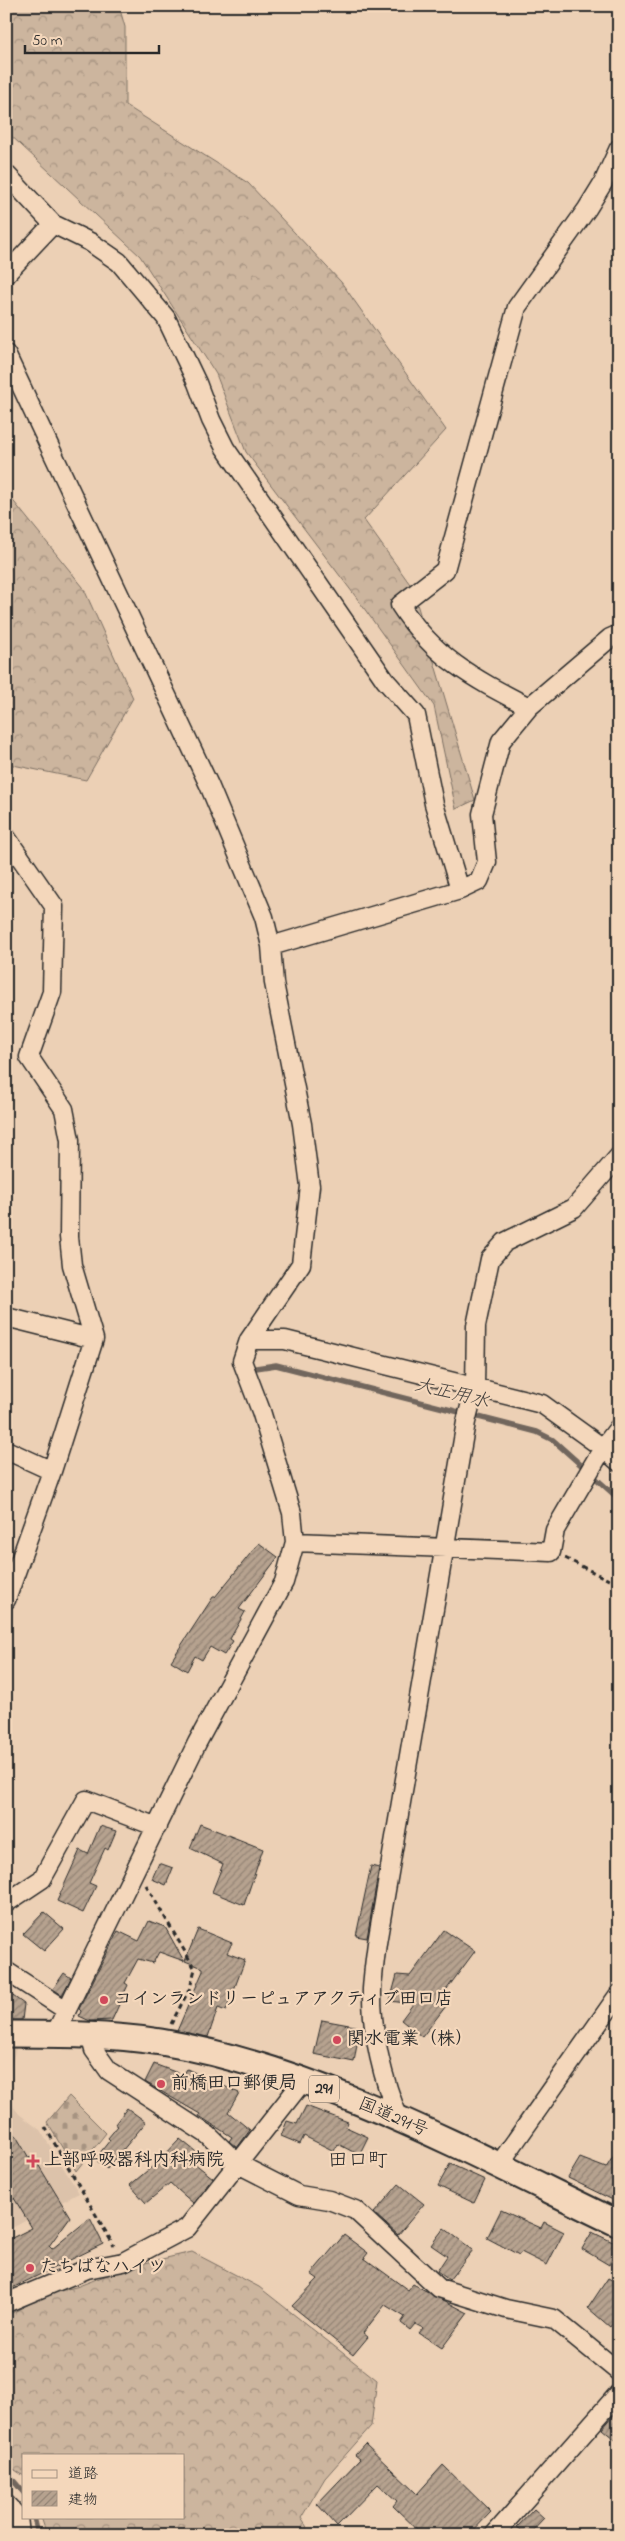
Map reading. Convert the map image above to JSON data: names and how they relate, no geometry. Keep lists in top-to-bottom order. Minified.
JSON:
{"streets":{"highway":["291","国道291号"]},"districts":["田口町"],"water":["大正用水"],"places":{"other":["コインランドリーピュアアクティブ田口店","関水電業（株）","前橋田口郵便局","たちばなハイツ"],"health":["上部呼吸器科内科病院"]},"legend":["道路","建物"],"scale_bar":"50 m"}
